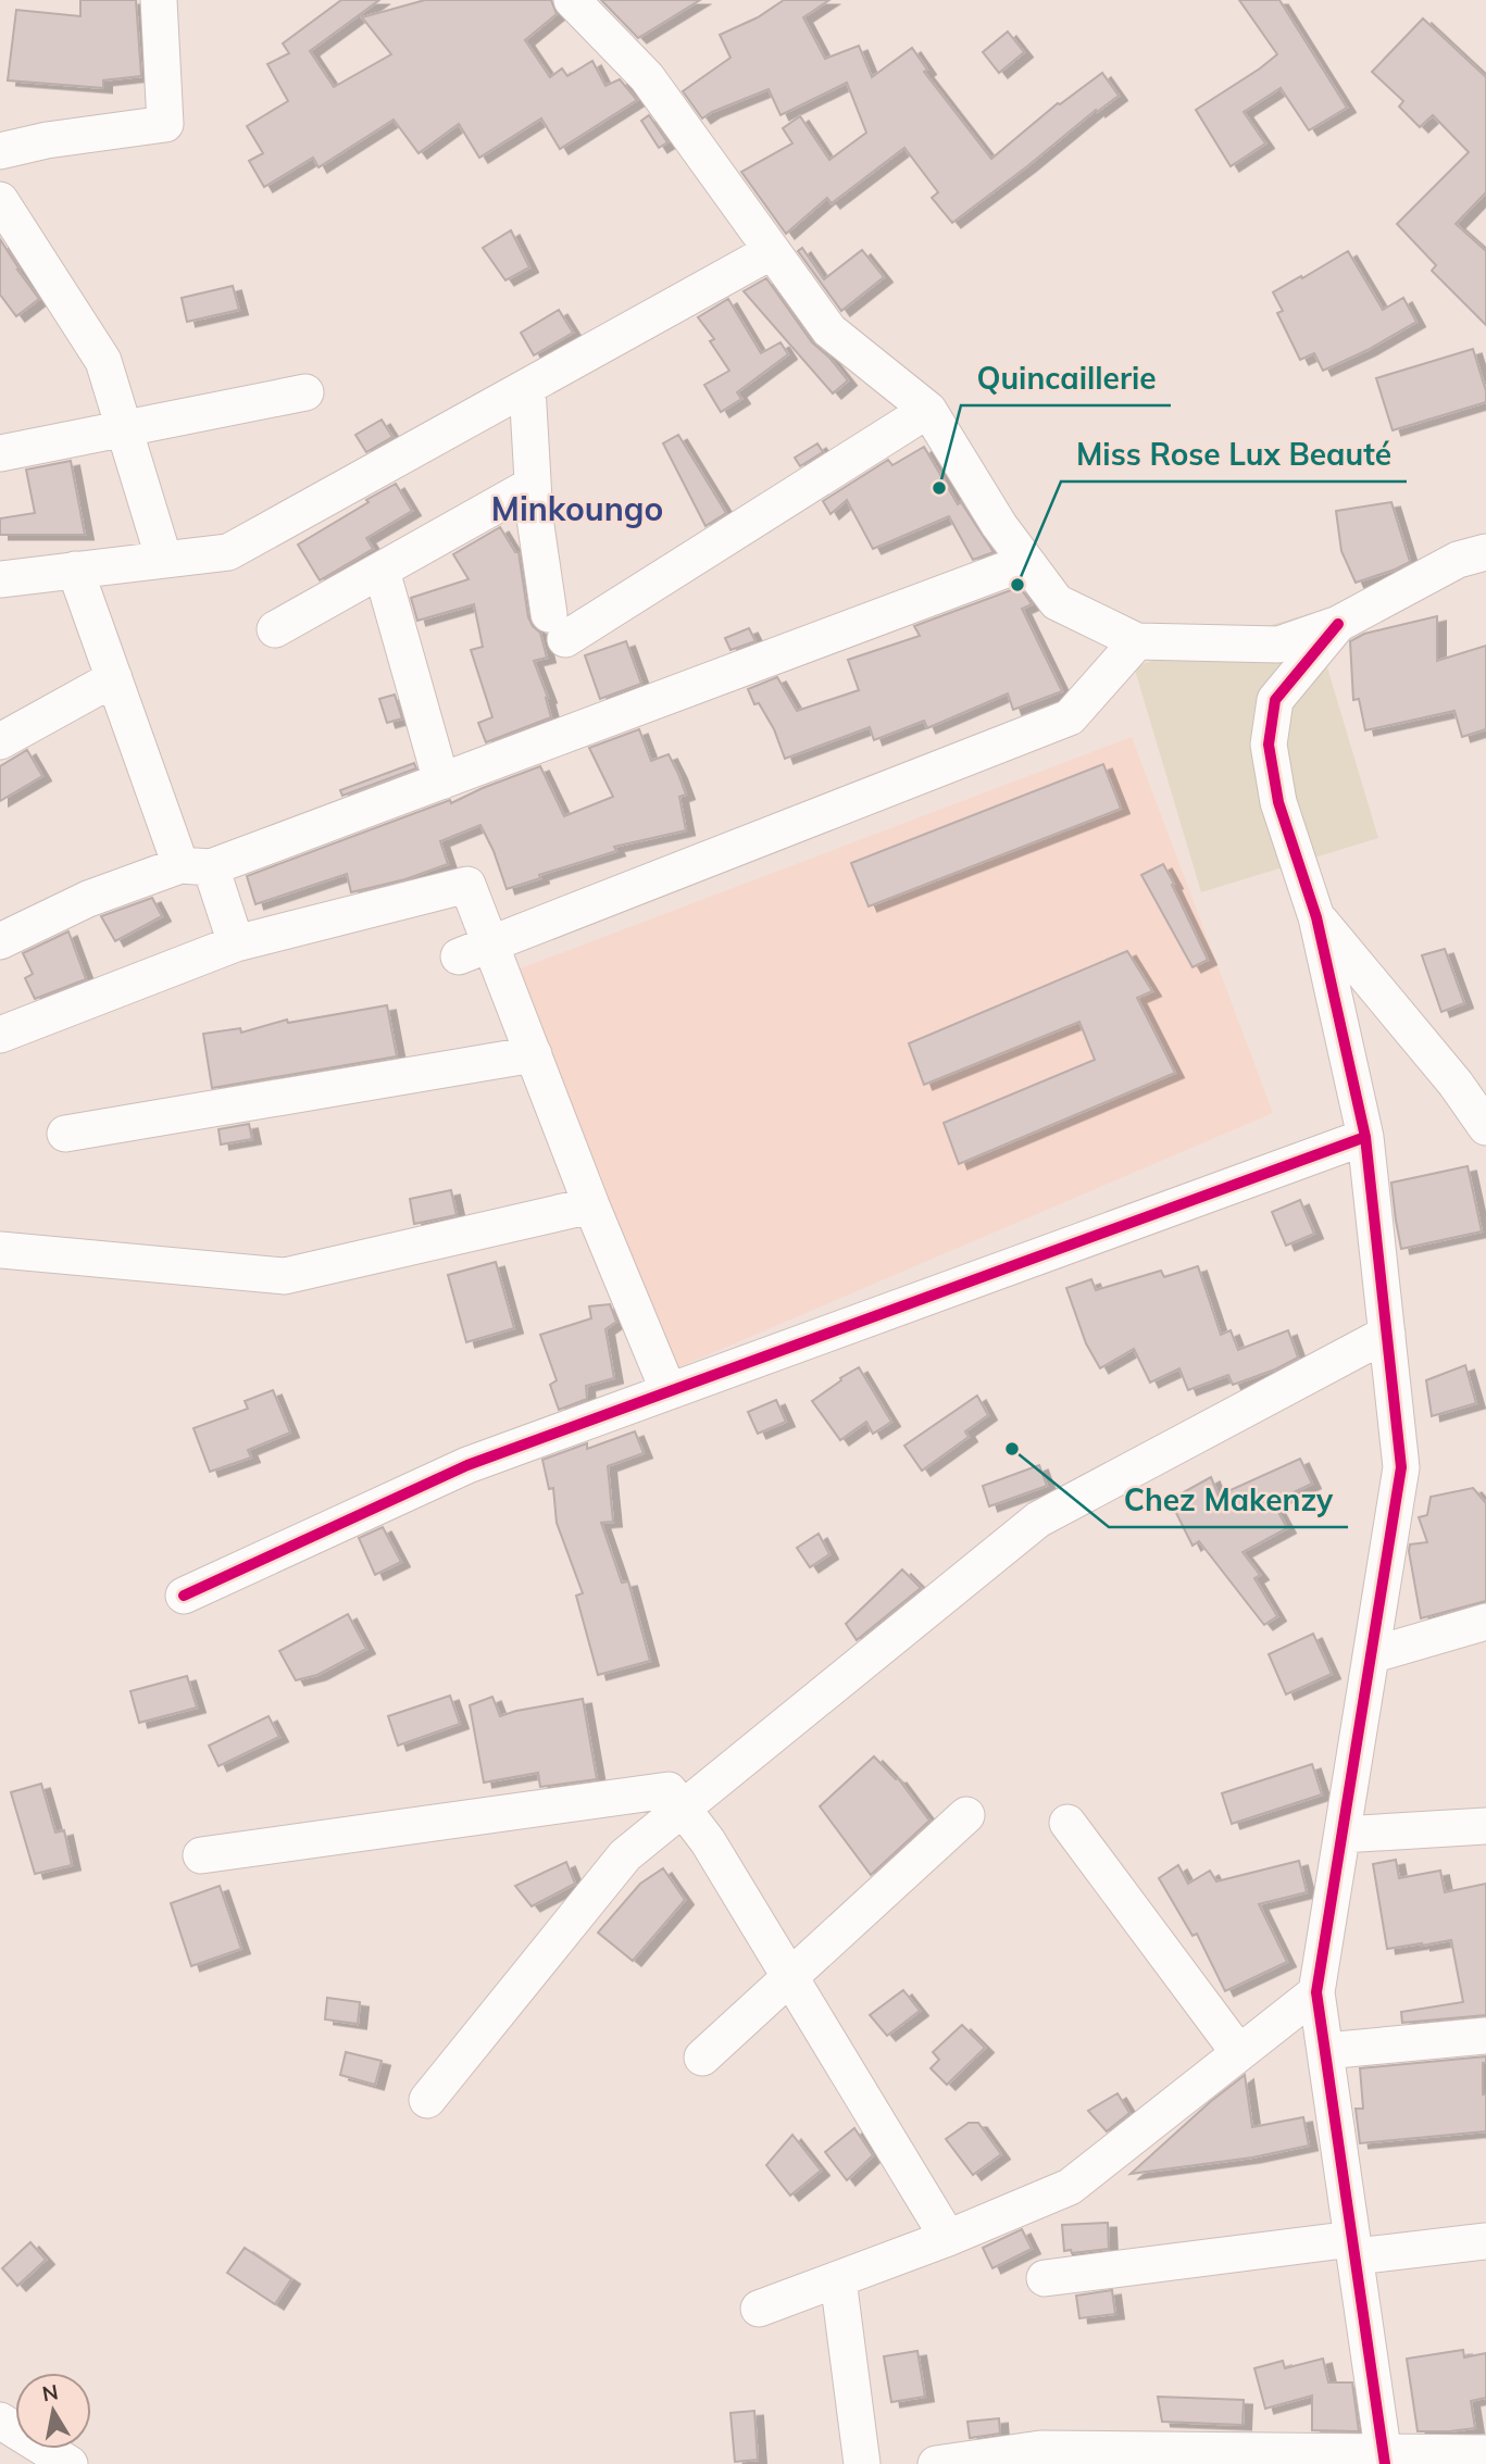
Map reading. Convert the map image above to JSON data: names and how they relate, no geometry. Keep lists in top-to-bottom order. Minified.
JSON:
{"districts":["Minkoungo"],"places":["Quincaillerie","Miss Rose Lux Beauté","Chez Makenzy"],"north":"top"}
